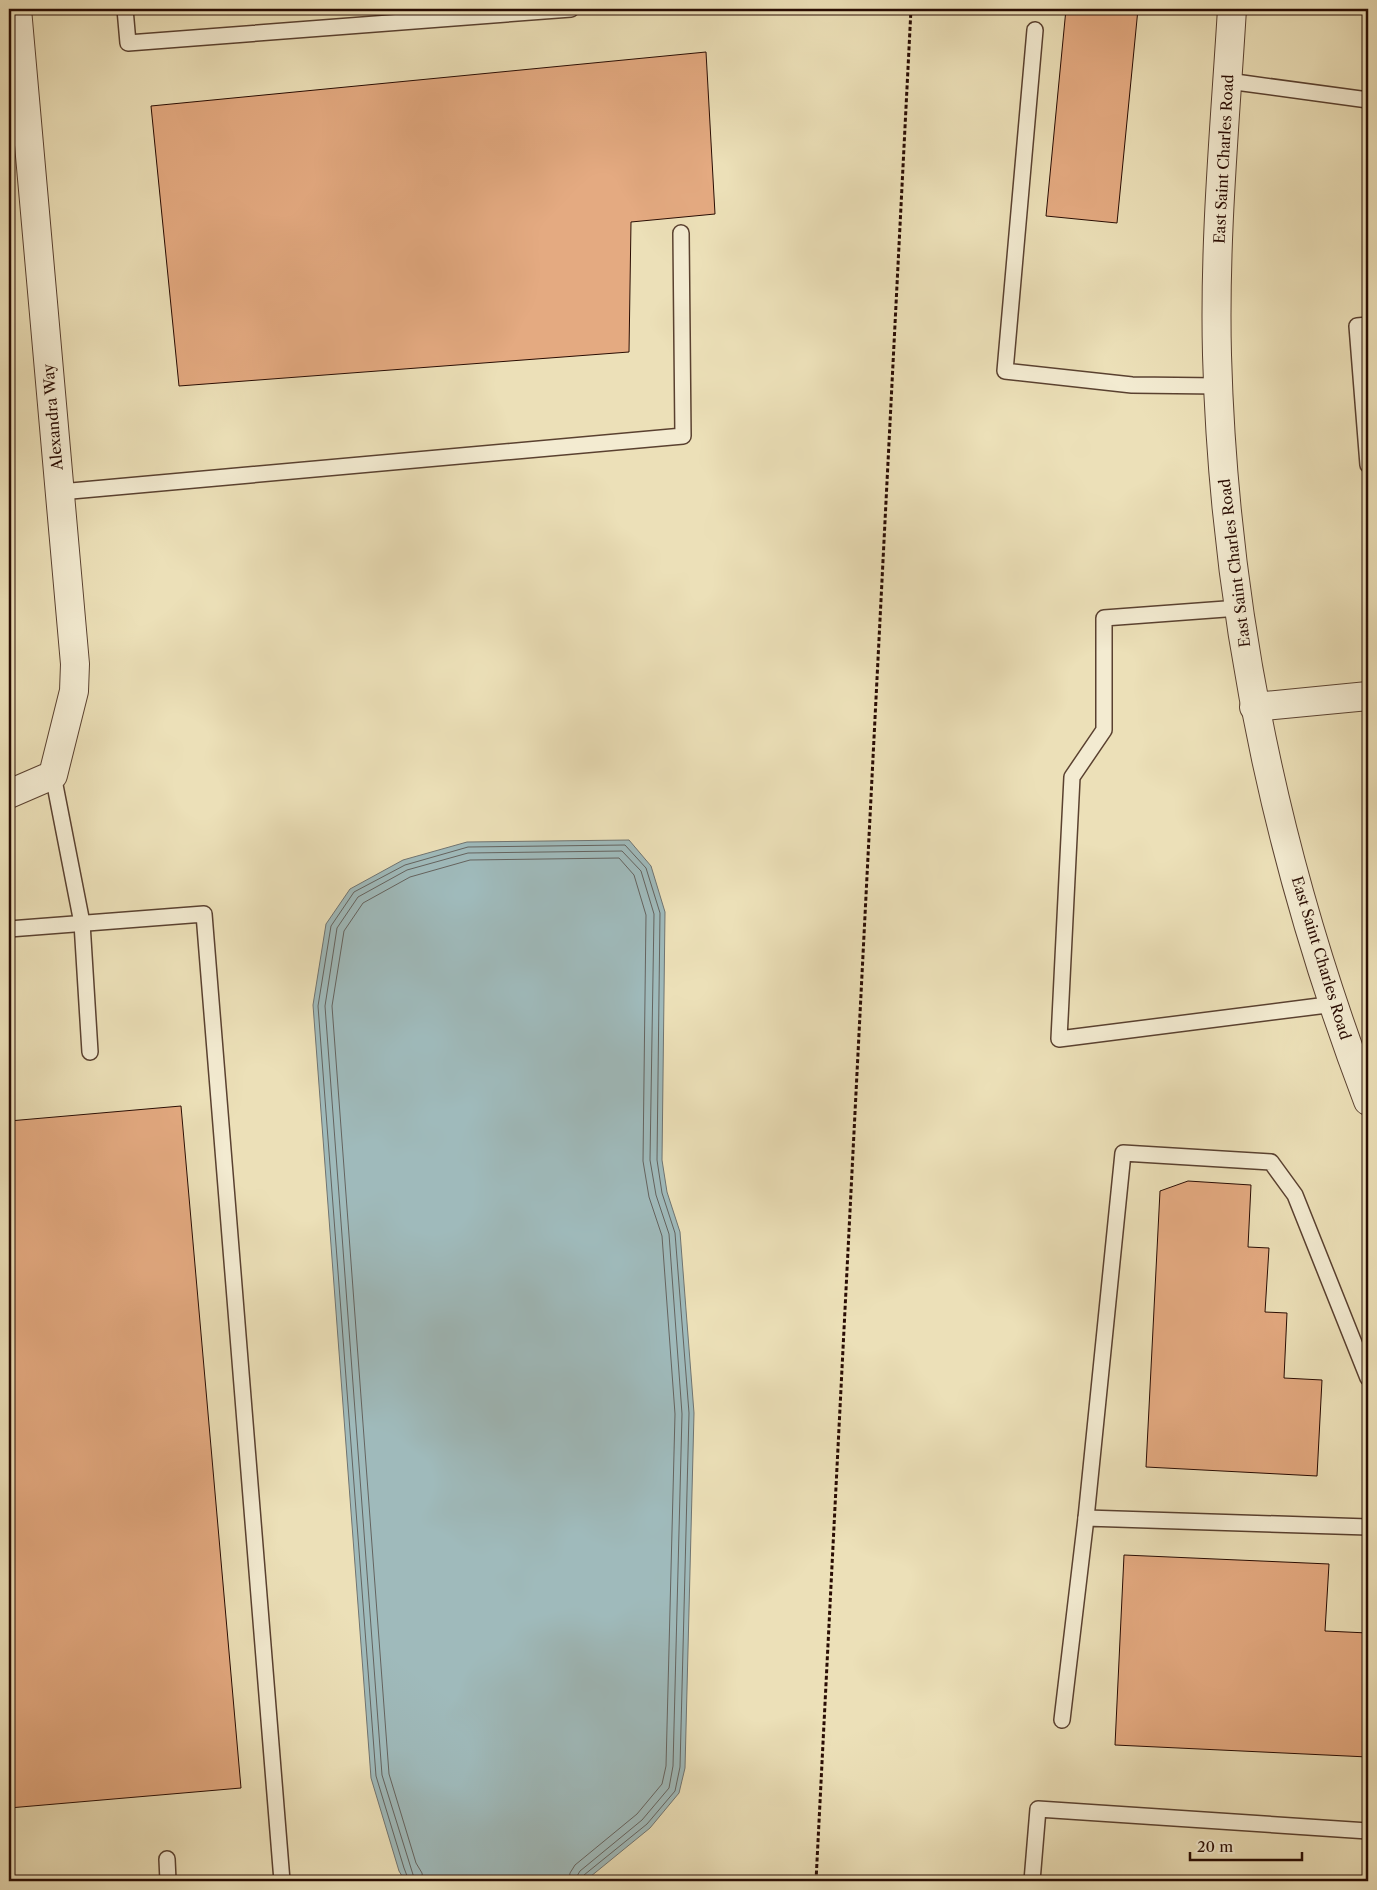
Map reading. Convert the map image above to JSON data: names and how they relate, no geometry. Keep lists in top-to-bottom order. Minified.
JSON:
{"streets":{"street":["East Saint Charles Road","Alexandra Way"]},"scale_bar":"20 m"}
